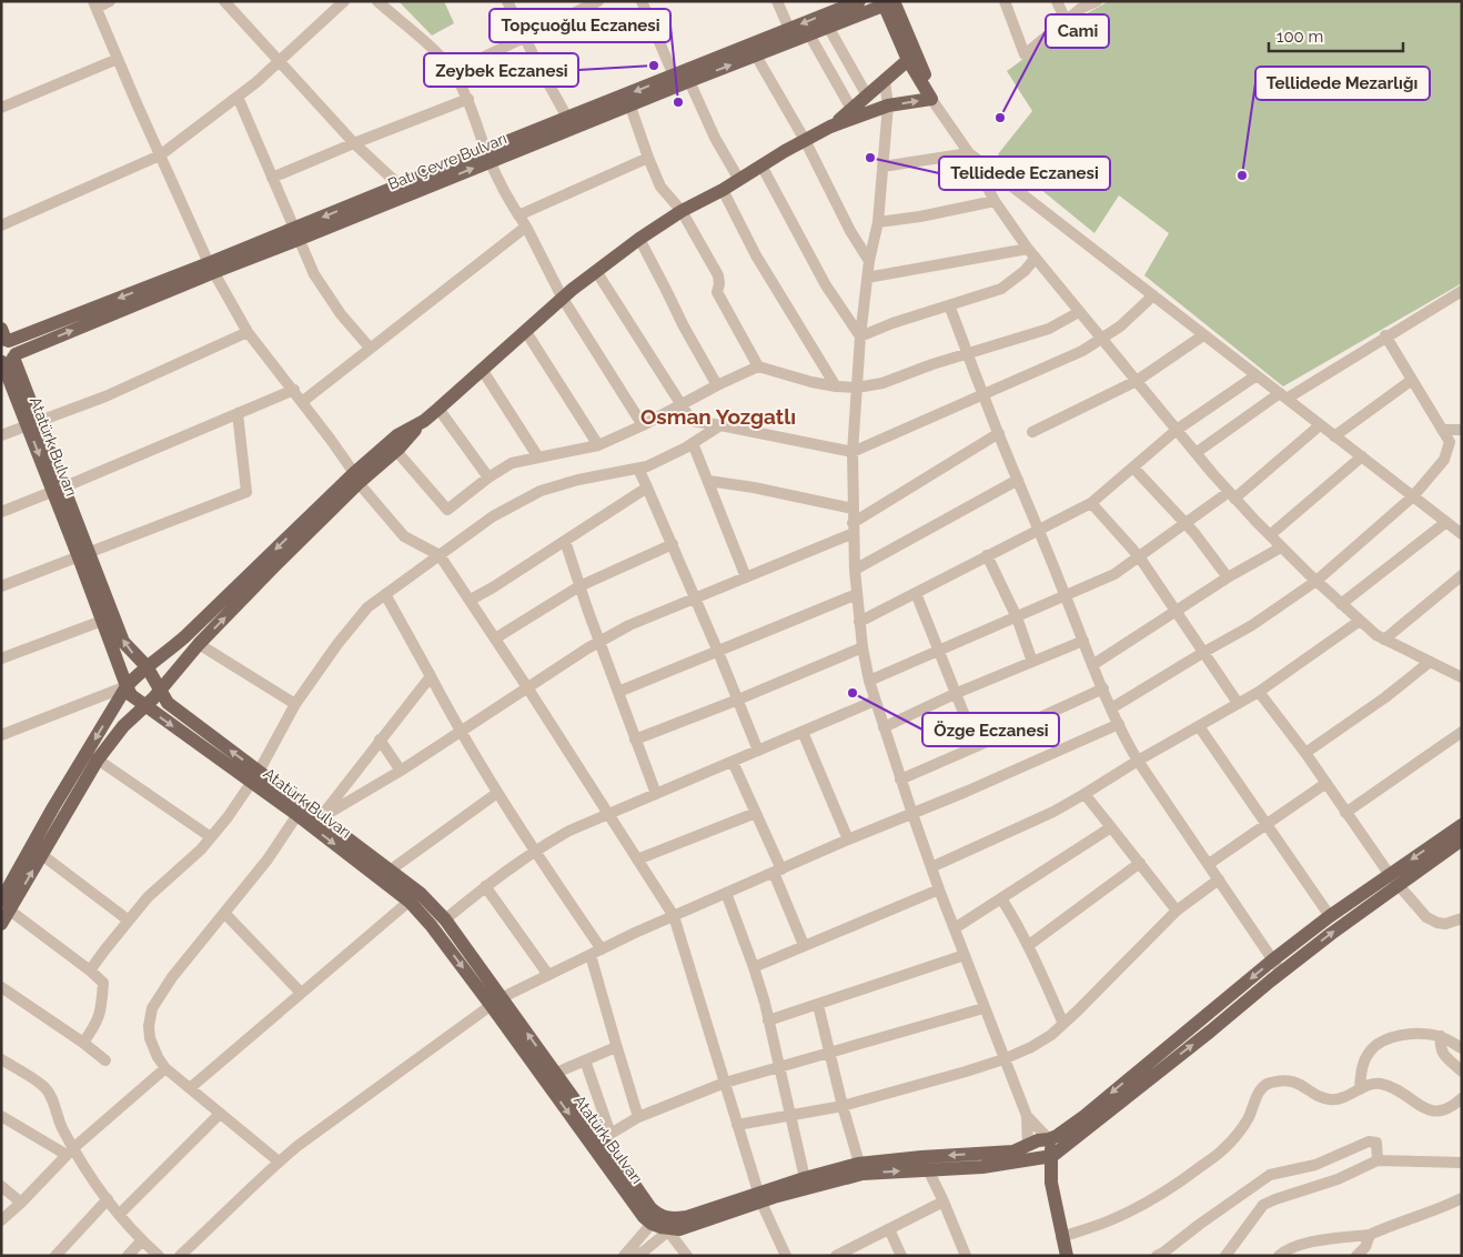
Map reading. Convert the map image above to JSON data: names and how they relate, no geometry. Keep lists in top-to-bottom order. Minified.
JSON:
{"streets":{"main road":["Batı Çevre Bulvarı","Atatürk Bulvarı"]},"crossings":[["Batı Çevre Bulvarı","Atatürk Bulvarı"]],"districts":["Osman Yozgatlı"],"places":["Zeybek Eczanesi","Topçuoğlu Eczanesi","Cami","Tellidede Eczanesi","Tellidede Mezarlığı","Özge Eczanesi"],"scale_bar":"100 m"}
